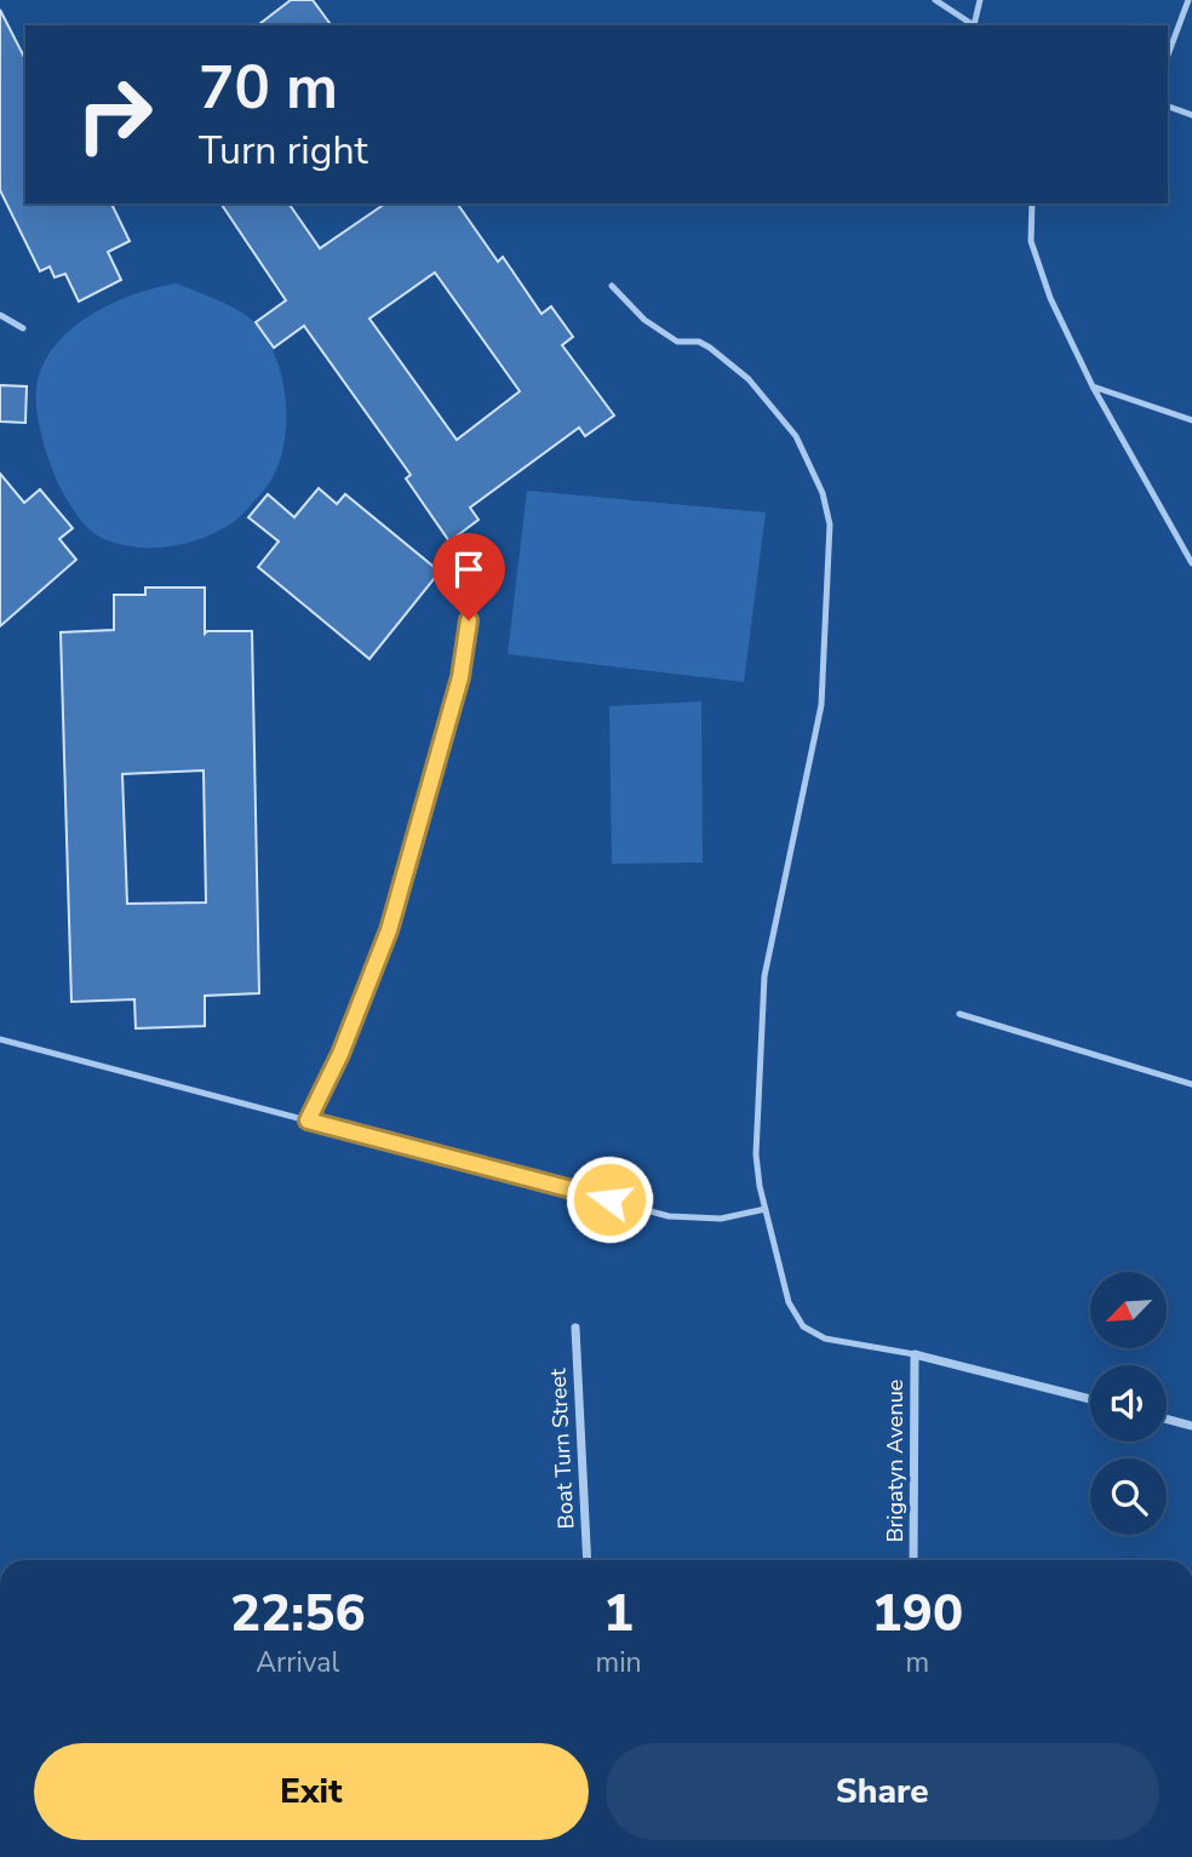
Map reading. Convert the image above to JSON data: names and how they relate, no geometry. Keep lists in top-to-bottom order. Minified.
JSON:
{"streets":{"street":["Boat Turn Street","Brigatyn Avenue"]},"north":"bottom left","page":{"turn":["70 m","Turn right"],"eta":["22:56","Arrival","1","min","190","m"],"buttons":["Exit","Share"]}}
